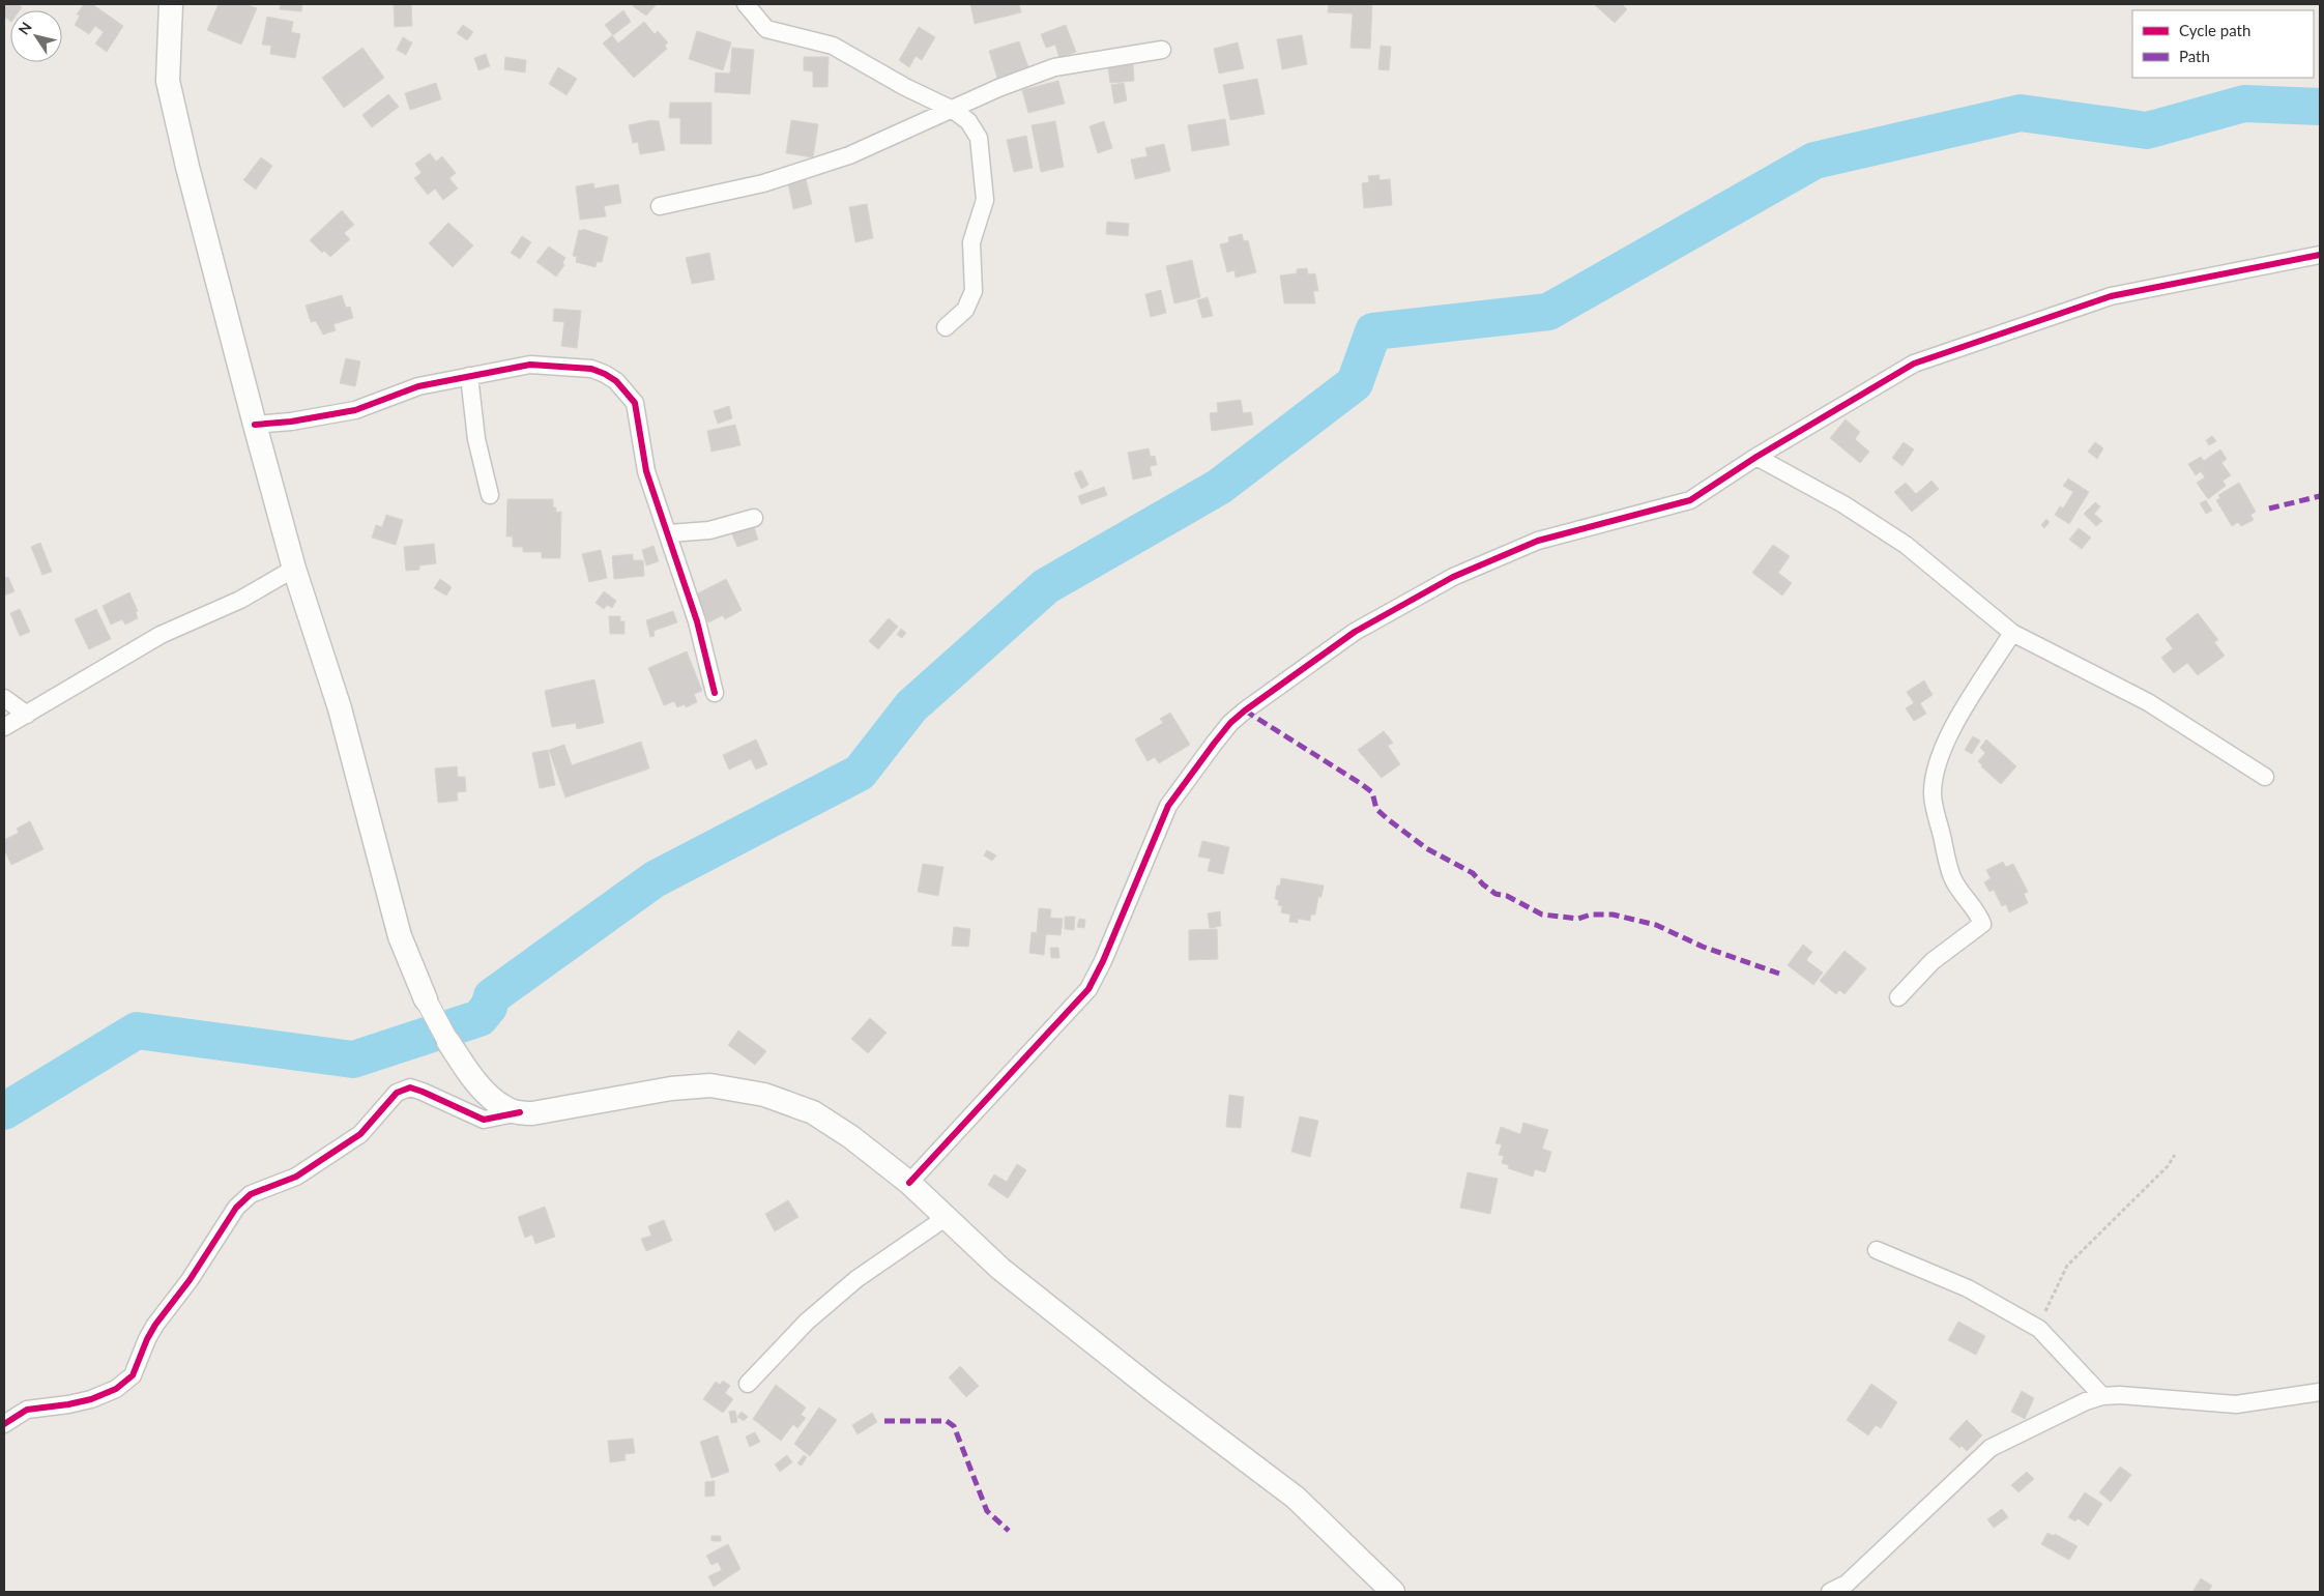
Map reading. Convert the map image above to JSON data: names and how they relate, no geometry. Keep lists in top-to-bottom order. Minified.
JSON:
{"legend":["Cycle path","Path"],"north":"top left"}
